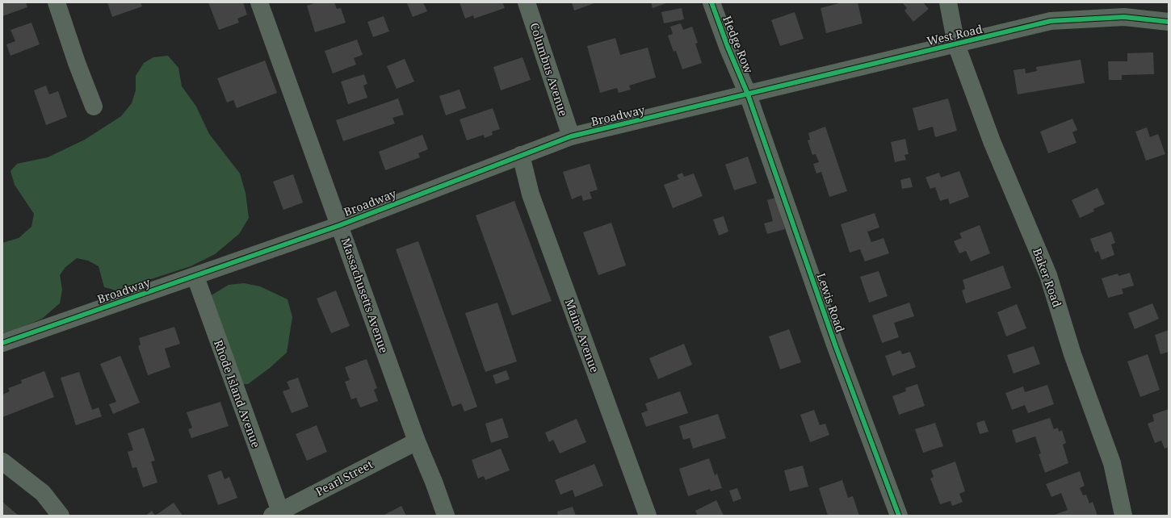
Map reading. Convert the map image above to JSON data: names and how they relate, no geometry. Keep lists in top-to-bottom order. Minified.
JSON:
{"streets":{"street":["West Road","Hedge Row","Columbus Avenue","Broadway","Baker Road","Massachusetts Avenue","Lewis Road","Maine Avenue","Rhode Island Avenue","Pearl Street"]},"crossings":[["West Road","Hedge Row"],["West Road","Broadway"],["West Road","Baker Road"],["West Road","Lewis Road"],["Hedge Row","Broadway"],["Hedge Row","Lewis Road"],["Columbus Avenue","Broadway"],["Broadway","Massachusetts Avenue"],["Broadway","Lewis Road"],["Broadway","Maine Avenue"],["Broadway","Rhode Island Avenue"],["Massachusetts Avenue","Pearl Street"],["Rhode Island Avenue","Pearl Street"]]}
